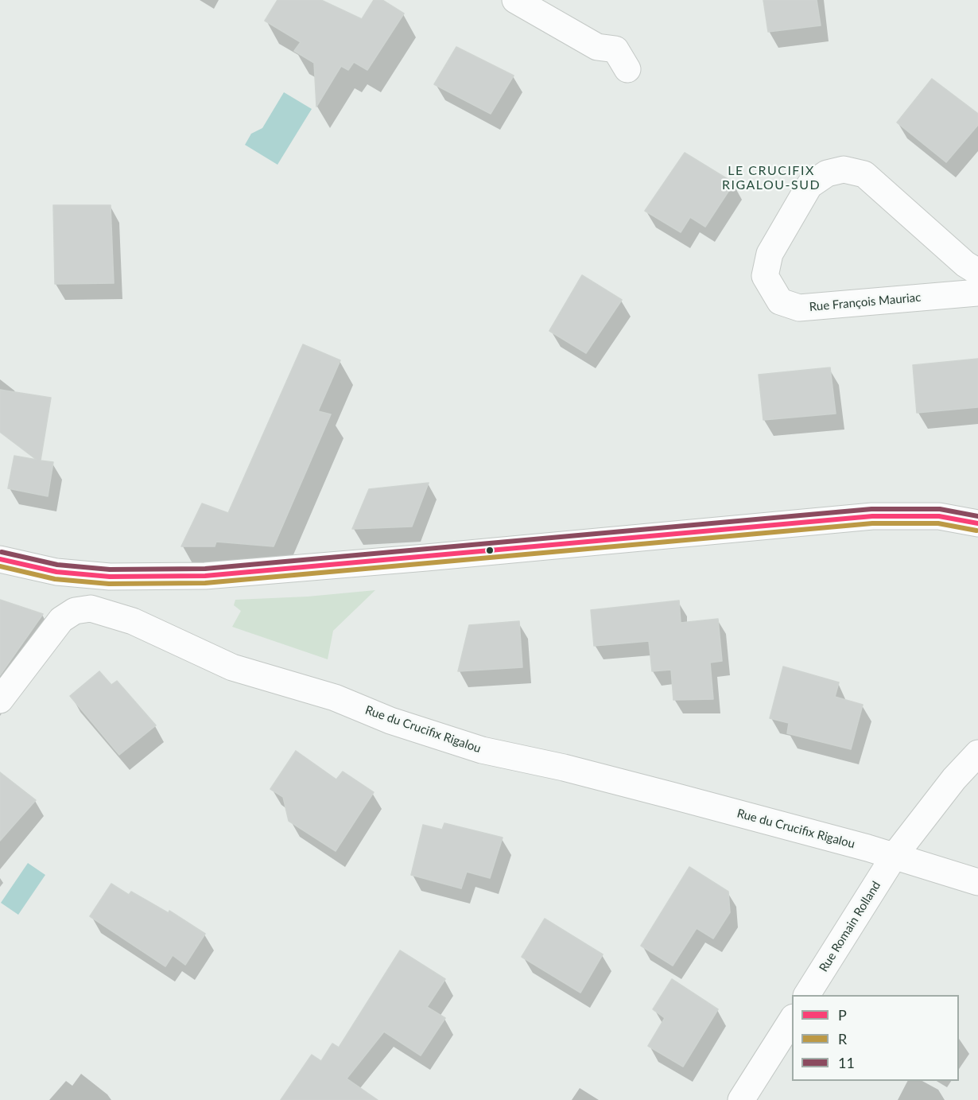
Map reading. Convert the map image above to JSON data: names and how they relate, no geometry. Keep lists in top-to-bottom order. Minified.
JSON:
{"streets":{"street":["Rue François Mauriac","Rue du Crucifix Rigalou","Rue Romain Rolland"]},"crossings":[["Rue du Crucifix Rigalou","Rue Romain Rolland"]],"districts":["LE CRUCIFIX RIGALOU-SUD"],"lines":["transit line 11","transit line P","transit line R"],"legend":["P","R","11"]}
